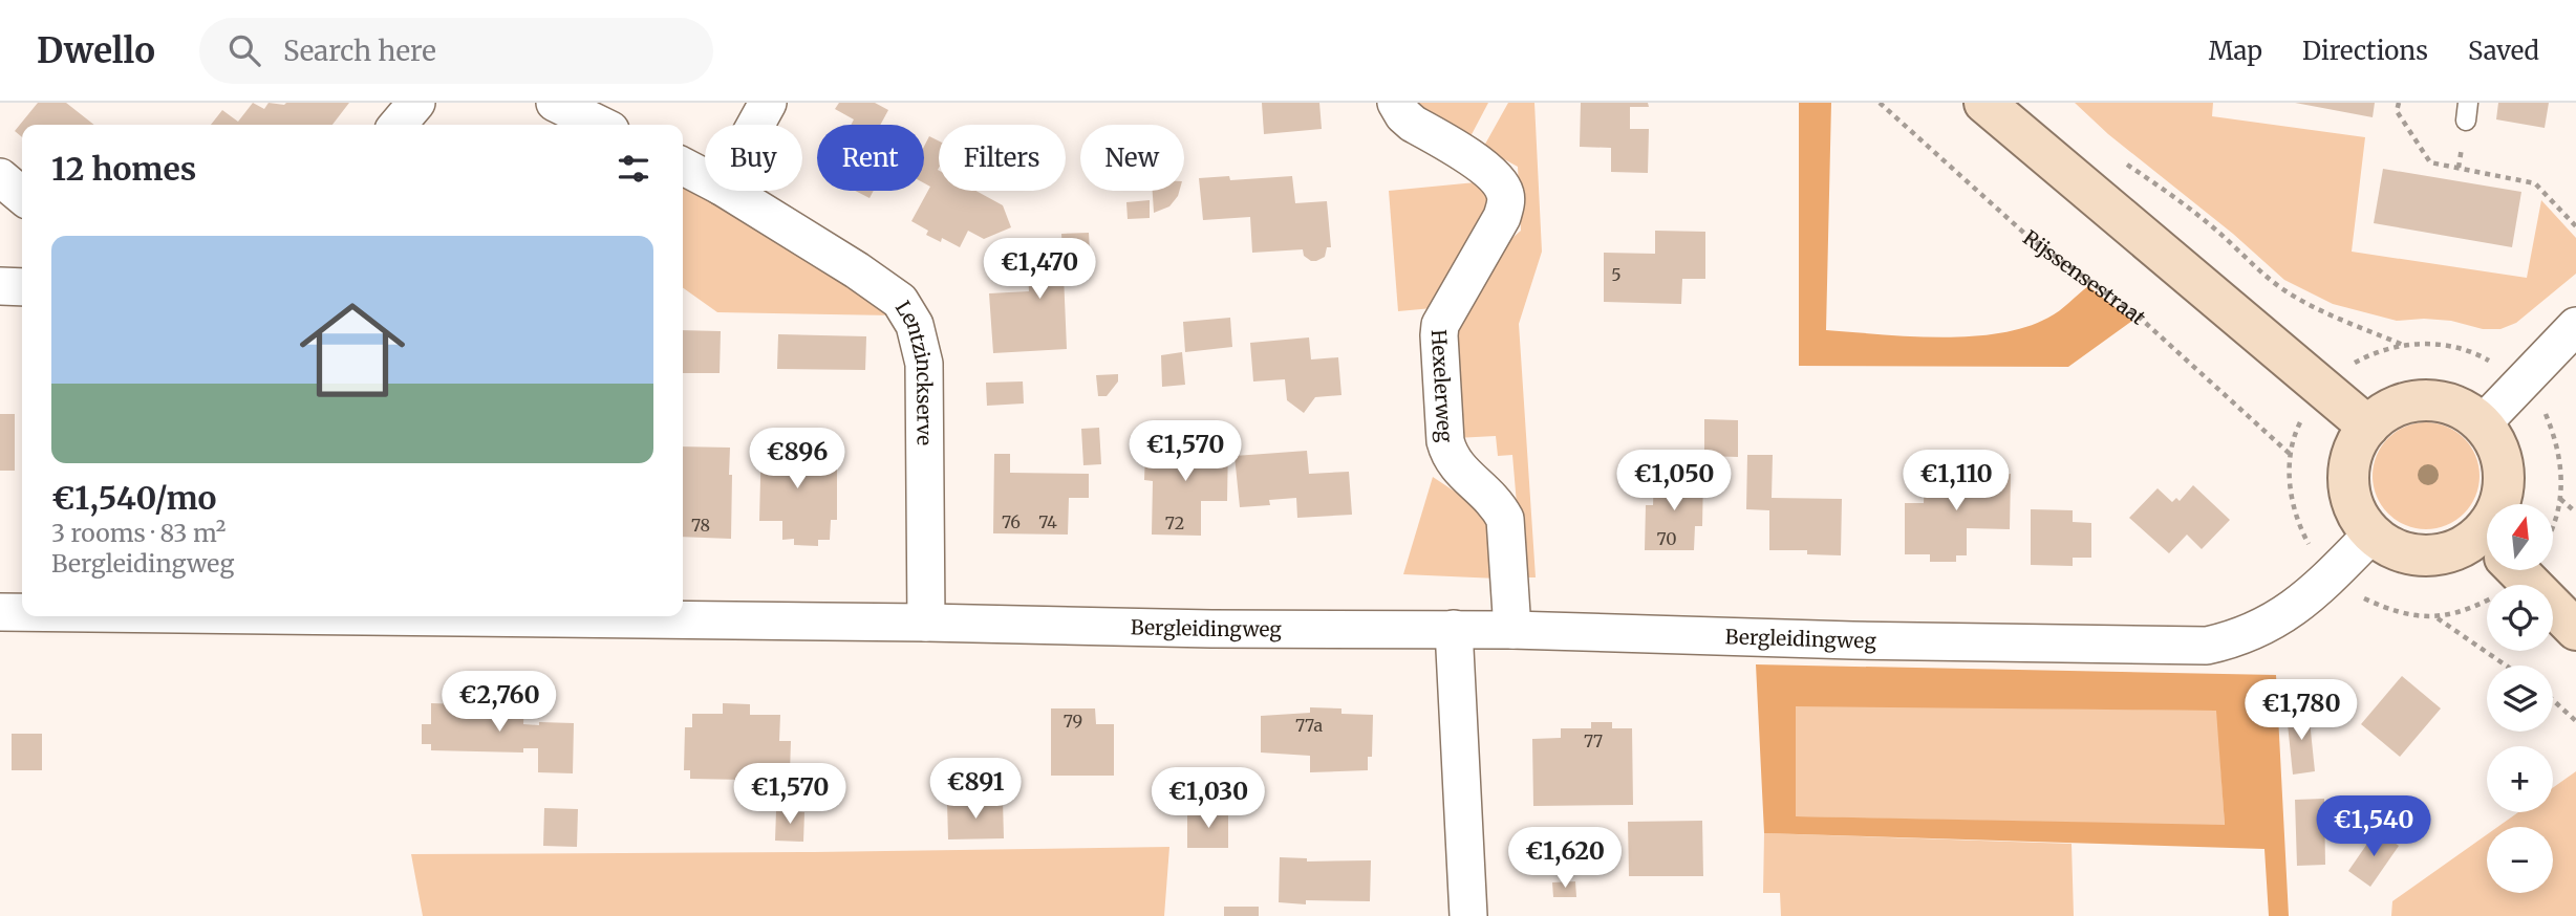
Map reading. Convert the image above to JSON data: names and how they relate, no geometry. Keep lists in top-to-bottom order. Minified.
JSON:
{"streets":{"street":["Lentzinckserve","Hexelerweg","Bergleidingweg"],"path":["Rijssensestraat"]},"crossings":[["Lentzinckserve","Bergleidingweg"],["Hexelerweg","Bergleidingweg"]],"house_numbers":["5","76","74","72","78","70","79","77a","77"],"north":"top","page":{"header":"Dwello","search":"Search here","nav":["Map","Directions","Saved"],"chip":["Buy","Rent","Filters","New"],"heading":"12 homes","list":[{"name":"€1,540/mo","note":"3 rooms · 83 m² · Bergleidingweg"}],"price":["€1,470","€1,570","€896","€1,050","€1,110","€2,760","€1,780","€891","€1,570","€1,030","€1,540","€1,620"],"map_buttons":["+","−"]}}
